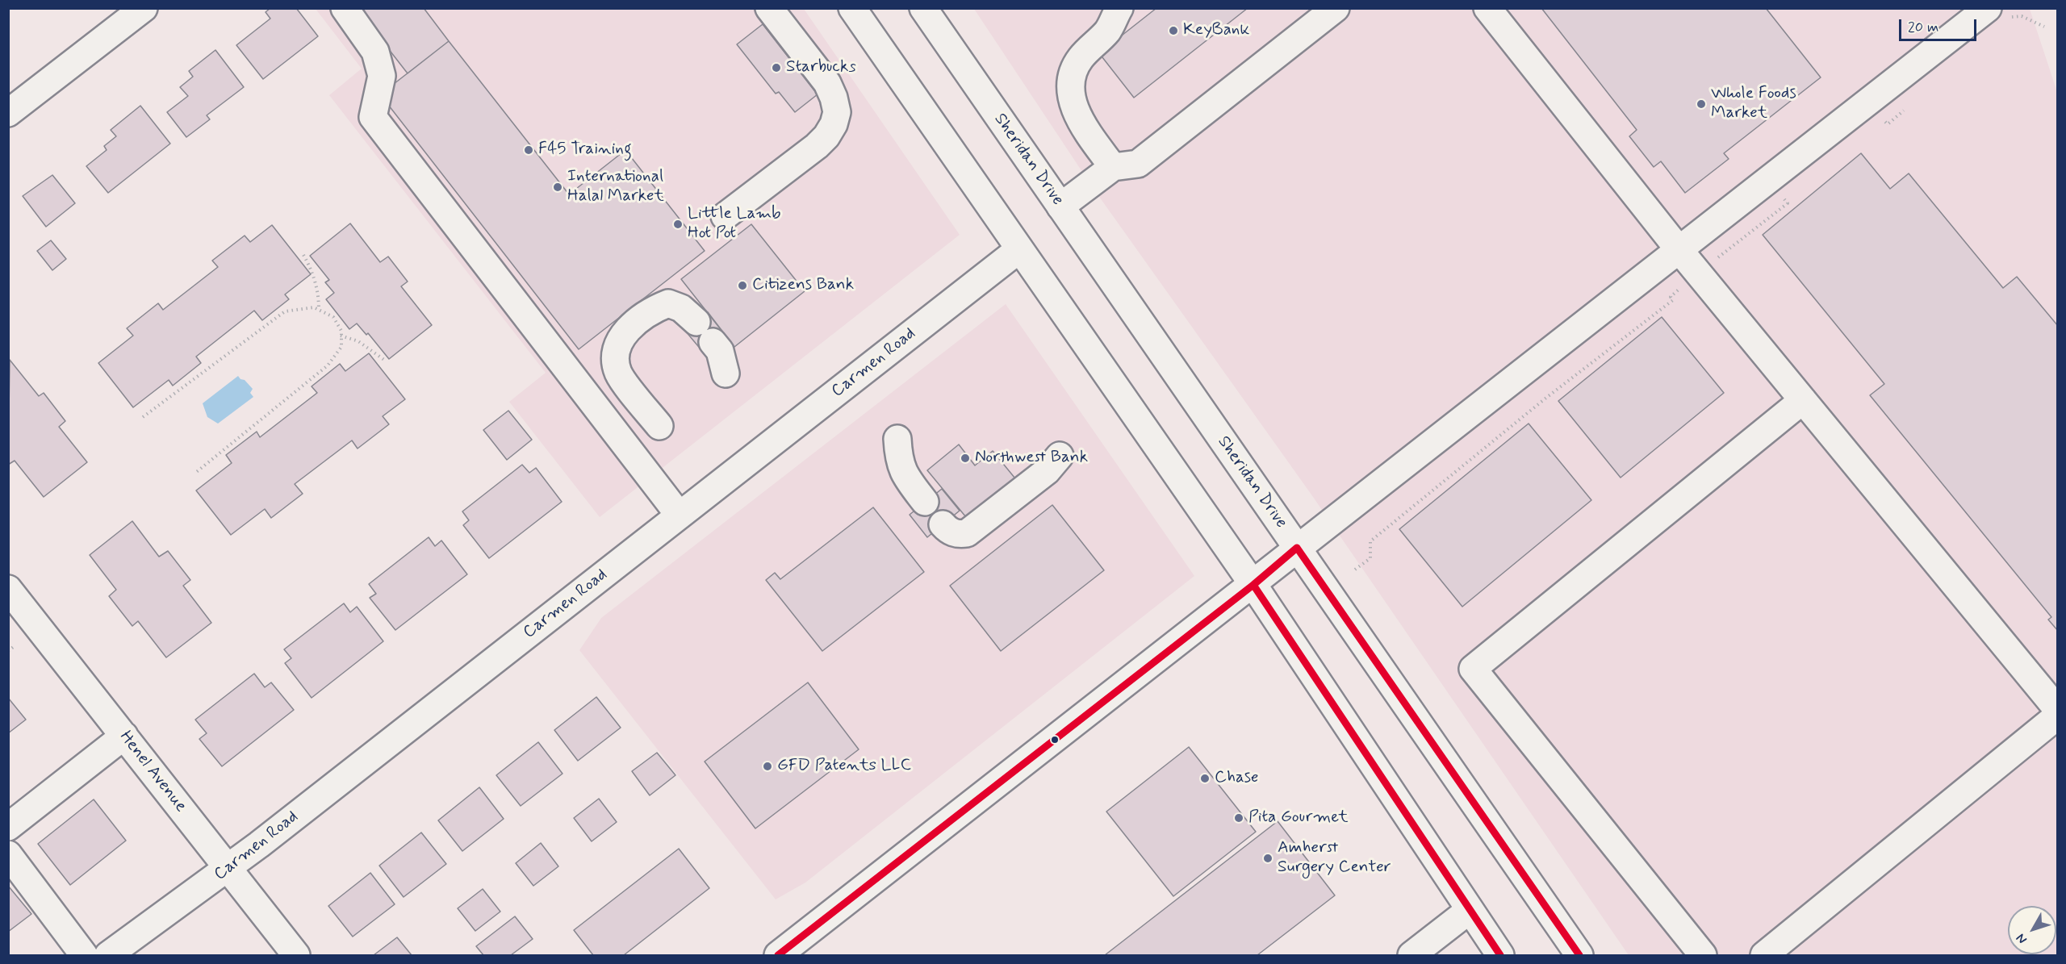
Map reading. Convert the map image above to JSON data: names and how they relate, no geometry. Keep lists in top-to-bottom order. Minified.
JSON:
{"streets":{"street":["Sheridan Drive","Carmen Road","Henel Avenue"]},"crossings":[["Carmen Road","Henel Avenue"]],"places":["KeyBank","Starbucks","Whole Foods Market","F45 Training","International Halal Market","Little Lamb Hot Pot","Citizens Bank","Northwest Bank","GFD Patents LLC","Chase","Pita Gourmet","Amherst Surgery Center"],"scale_bar":"20 m","north":"bottom left"}
